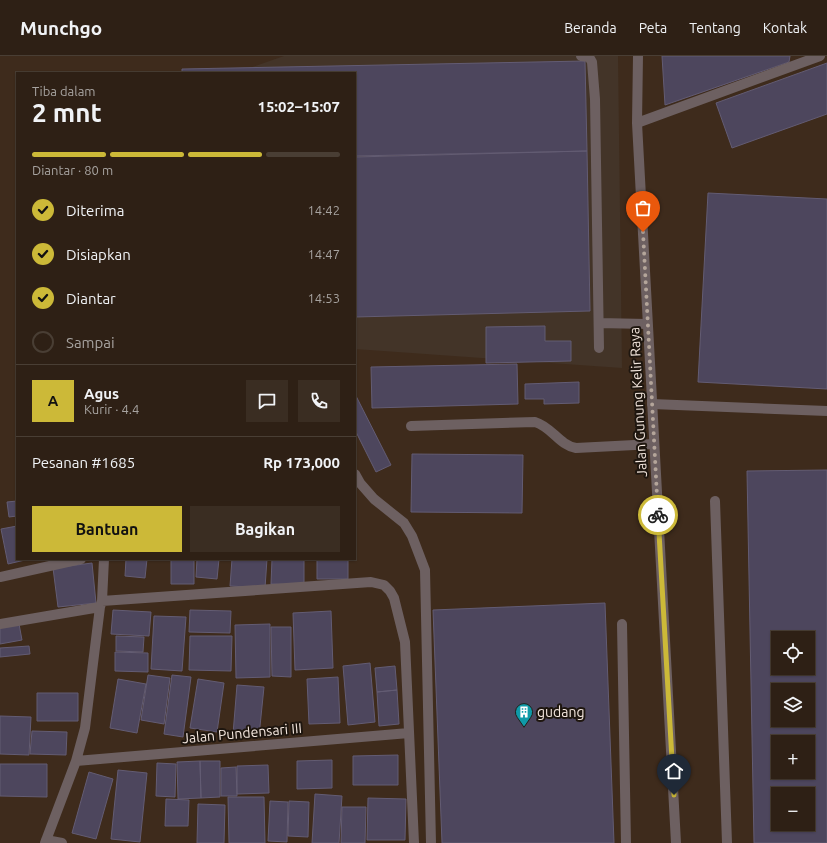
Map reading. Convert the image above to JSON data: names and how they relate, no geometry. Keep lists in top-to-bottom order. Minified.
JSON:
{"streets":{"street":["Jalan Gunung Kelir Raya","Jalan Pundensari III"]},"places":{"building":["gudang"]},"page":{"header":"Munchgo","nav":["Beranda","Peta","Tentang","Kontak"],"heading":["2 mnt","Tiba dalam","15:02–15:07"],"panel":["Agus","Kurir · 4.4","Pesanan #1685","Rp 173,000"],"bar":"Diantar · 80 m","list":[["Diterima","14:42"],["Disiapkan","14:47"],["Diantar","14:53"],"Sampai"],"round":"A","buttons":["Bantuan","Bagikan"],"map_buttons":["+","−"]}}
